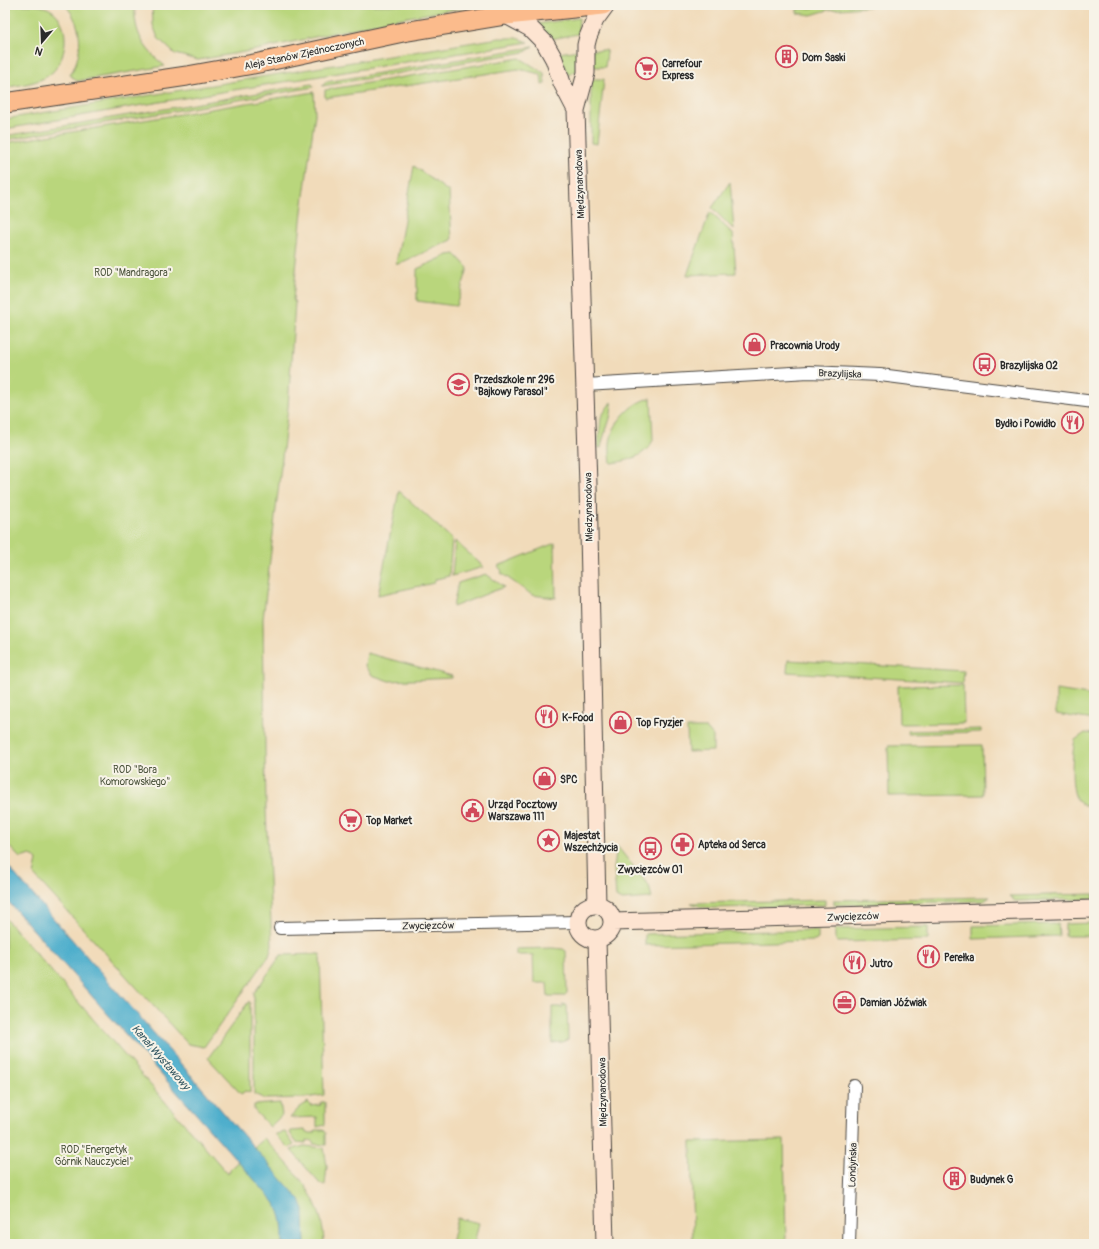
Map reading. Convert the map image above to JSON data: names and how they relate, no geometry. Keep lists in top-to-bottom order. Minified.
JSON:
{"streets":{"main road":["Aleja Stanów Zjednoczonych"],"street":["Międzynarodowa","Brazylijska","Zwycięzców","Londyńska"]},"crossings":[["Aleja Stanów Zjednoczonych","Międzynarodowa"],["Międzynarodowa","Brazylijska"],["Międzynarodowa","Zwycięzców"]],"water":["Kanał Wystawowy"],"parks":["ROD \"Mandragora\"","ROD \"Bora Komorowskiego\"","ROD \"Energetyk Górnik Nauczyciel\""],"places":{"building":["Dom Saski","Budynek G"],"supermarket":["Carrefour Express","Top Market"],"shop":["Pracownia Urody","Top Fryzjer","SPC"],"bus stop":["Brazylijska 02","Zwycięzców 01"],"school or university":["Przedszkole nr 296 \"Bajkowy Parasol\""],"restaurant":["Bydło i Powidło","K-Food","Perełka","Jutro"],"public building":["Urząd Pocztowy Warszawa 111"],"place":["Majestat Wszechżycia"],"pharmacy":["Apteka od Serca"],"office":["Damian Jóźwiak"]},"north":"bottom"}
